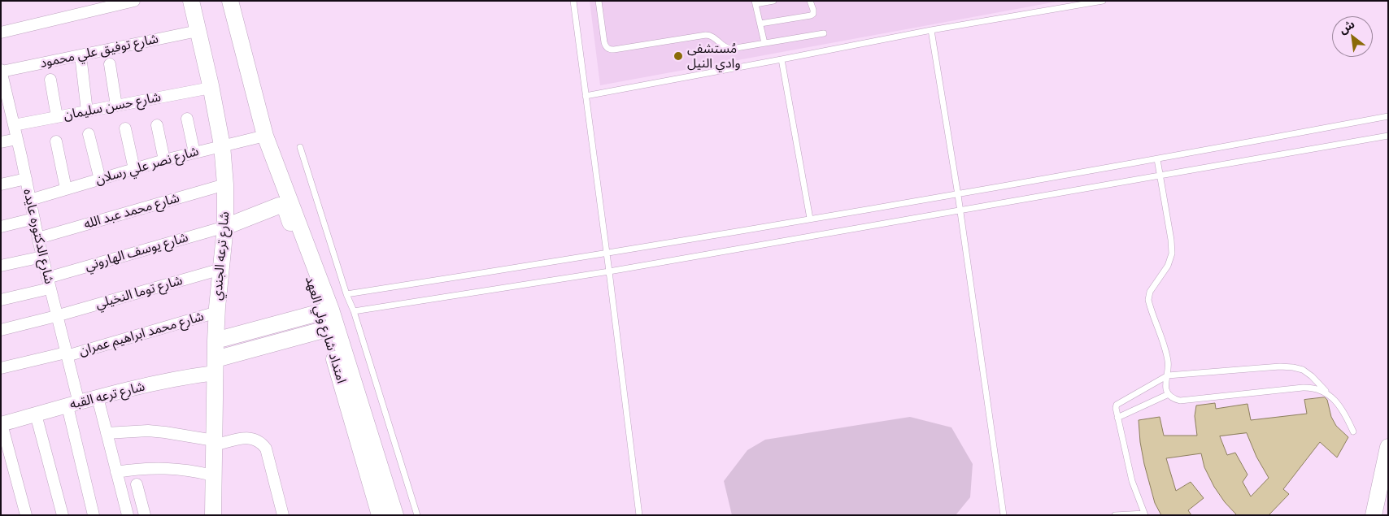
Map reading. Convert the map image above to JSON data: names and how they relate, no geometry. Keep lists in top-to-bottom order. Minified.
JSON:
{"streets":{"main road":["شارع ترعه الجندي","امتداد شارع ولي العهد","شارع ترعه القبه"],"street":["شارع توفيق علي محمود","شارع حسن سليمان","شارع نصر علي رسلان","شارع محمد عبد الله","شارع الدكتوره عايده","شارع يوسف الهاروني","شارع توما النخيلي","شارع محمد ابراهيم عمران"]},"crossings":[["شارع توفيق علي محمود","شارع الدكتوره عايده"],["شارع توفيق علي محمود","شارع ترعه الجندي"],["شارع حسن سليمان","شارع الدكتوره عايده"],["شارع حسن سليمان","شارع ترعه الجندي"],["شارع نصر علي رسلان","شارع الدكتوره عايده"],["شارع نصر علي رسلان","شارع ترعه الجندي"],["شارع محمد عبد الله","شارع الدكتوره عايده"],["شارع محمد عبد الله","شارع ترعه الجندي"],["شارع الدكتوره عايده","شارع يوسف الهاروني"],["شارع الدكتوره عايده","شارع توما النخيلي"],["شارع الدكتوره عايده","شارع محمد ابراهيم عمران"],["شارع الدكتوره عايده","شارع ترعه القبه"],["شارع يوسف الهاروني","شارع ترعه الجندي"],["شارع ترعه الجندي","شارع توما النخيلي"],["شارع ترعه الجندي","شارع محمد ابراهيم عمران"],["شارع ترعه الجندي","شارع ترعه القبه"],["امتداد شارع ولي العهد","شارع ترعه القبه"]],"places":["مُستشفى وادي النيل"],"north":"top left"}
